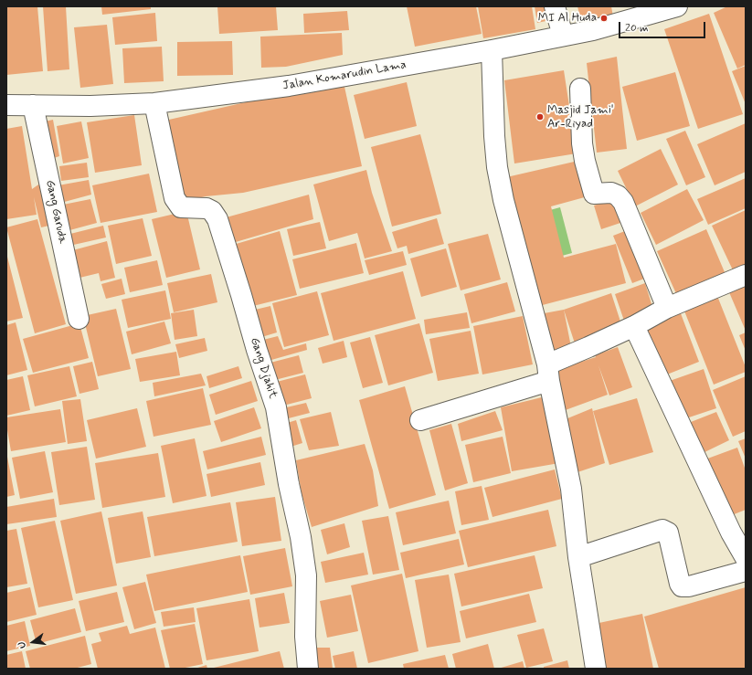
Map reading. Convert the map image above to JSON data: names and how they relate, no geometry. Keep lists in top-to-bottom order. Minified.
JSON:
{"streets":{"street":["Jalan Komarudin Lama","Gang Garuda","Gang Djahit"]},"crossings":[["Jalan Komarudin Lama","Gang Garuda"],["Jalan Komarudin Lama","Gang Djahit"]],"places":["MI Al Huda","Masjid Jami' Ar-Riyad"],"scale_bar":"20 m","north":"left"}
